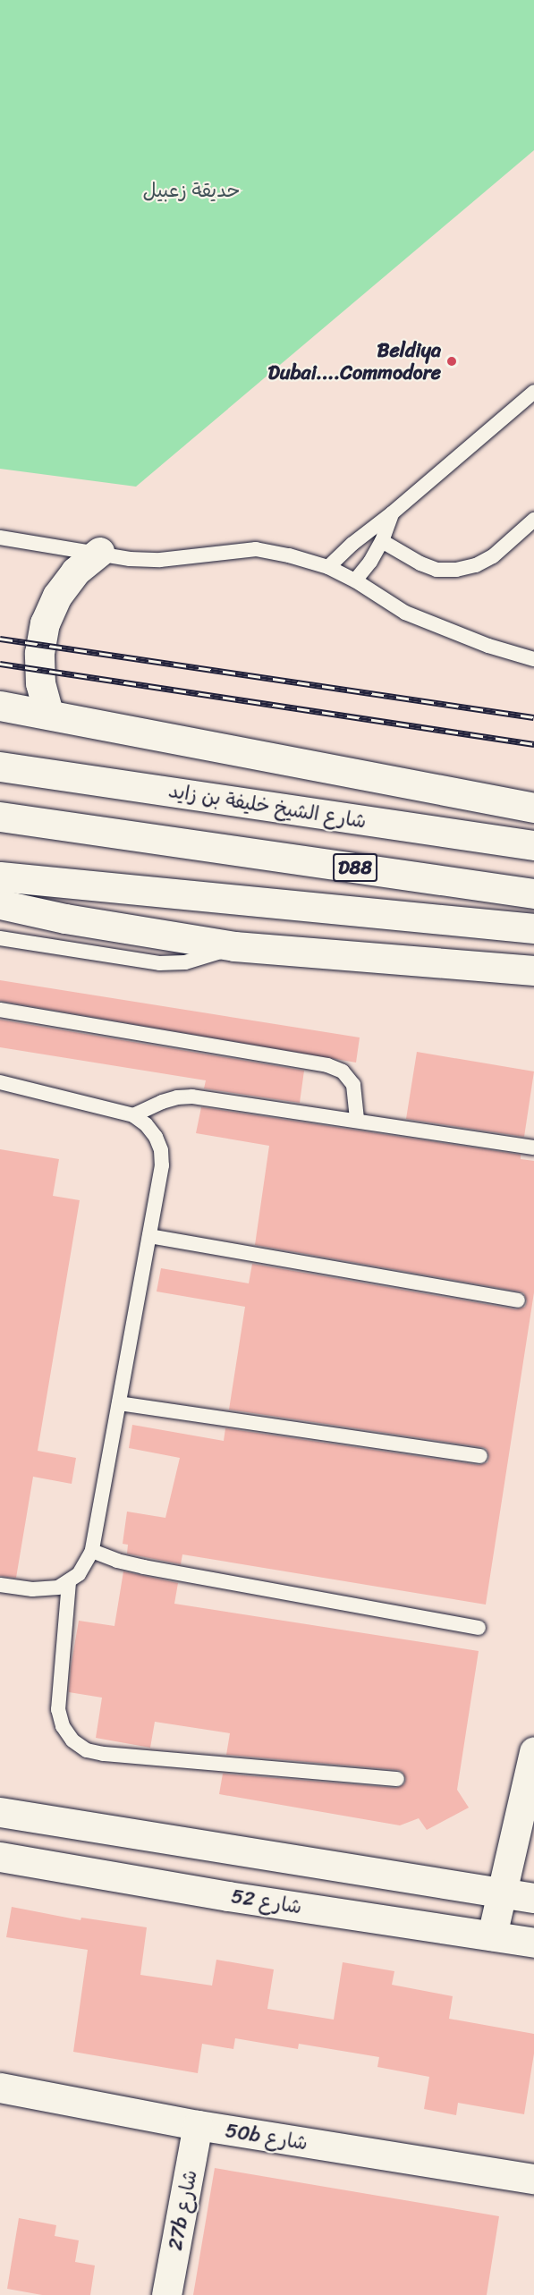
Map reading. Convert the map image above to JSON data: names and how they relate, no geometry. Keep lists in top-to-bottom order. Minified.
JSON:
{"streets":{"street":["شارع الشيخ خليفة بن زايد","D88","شارع 52","50b شارع","27b شارع"]},"crossings":[["50b شارع","27b شارع"]],"parks":["حديقة زعبيل"],"places":["Beldiya Dubai....Commodore"]}
